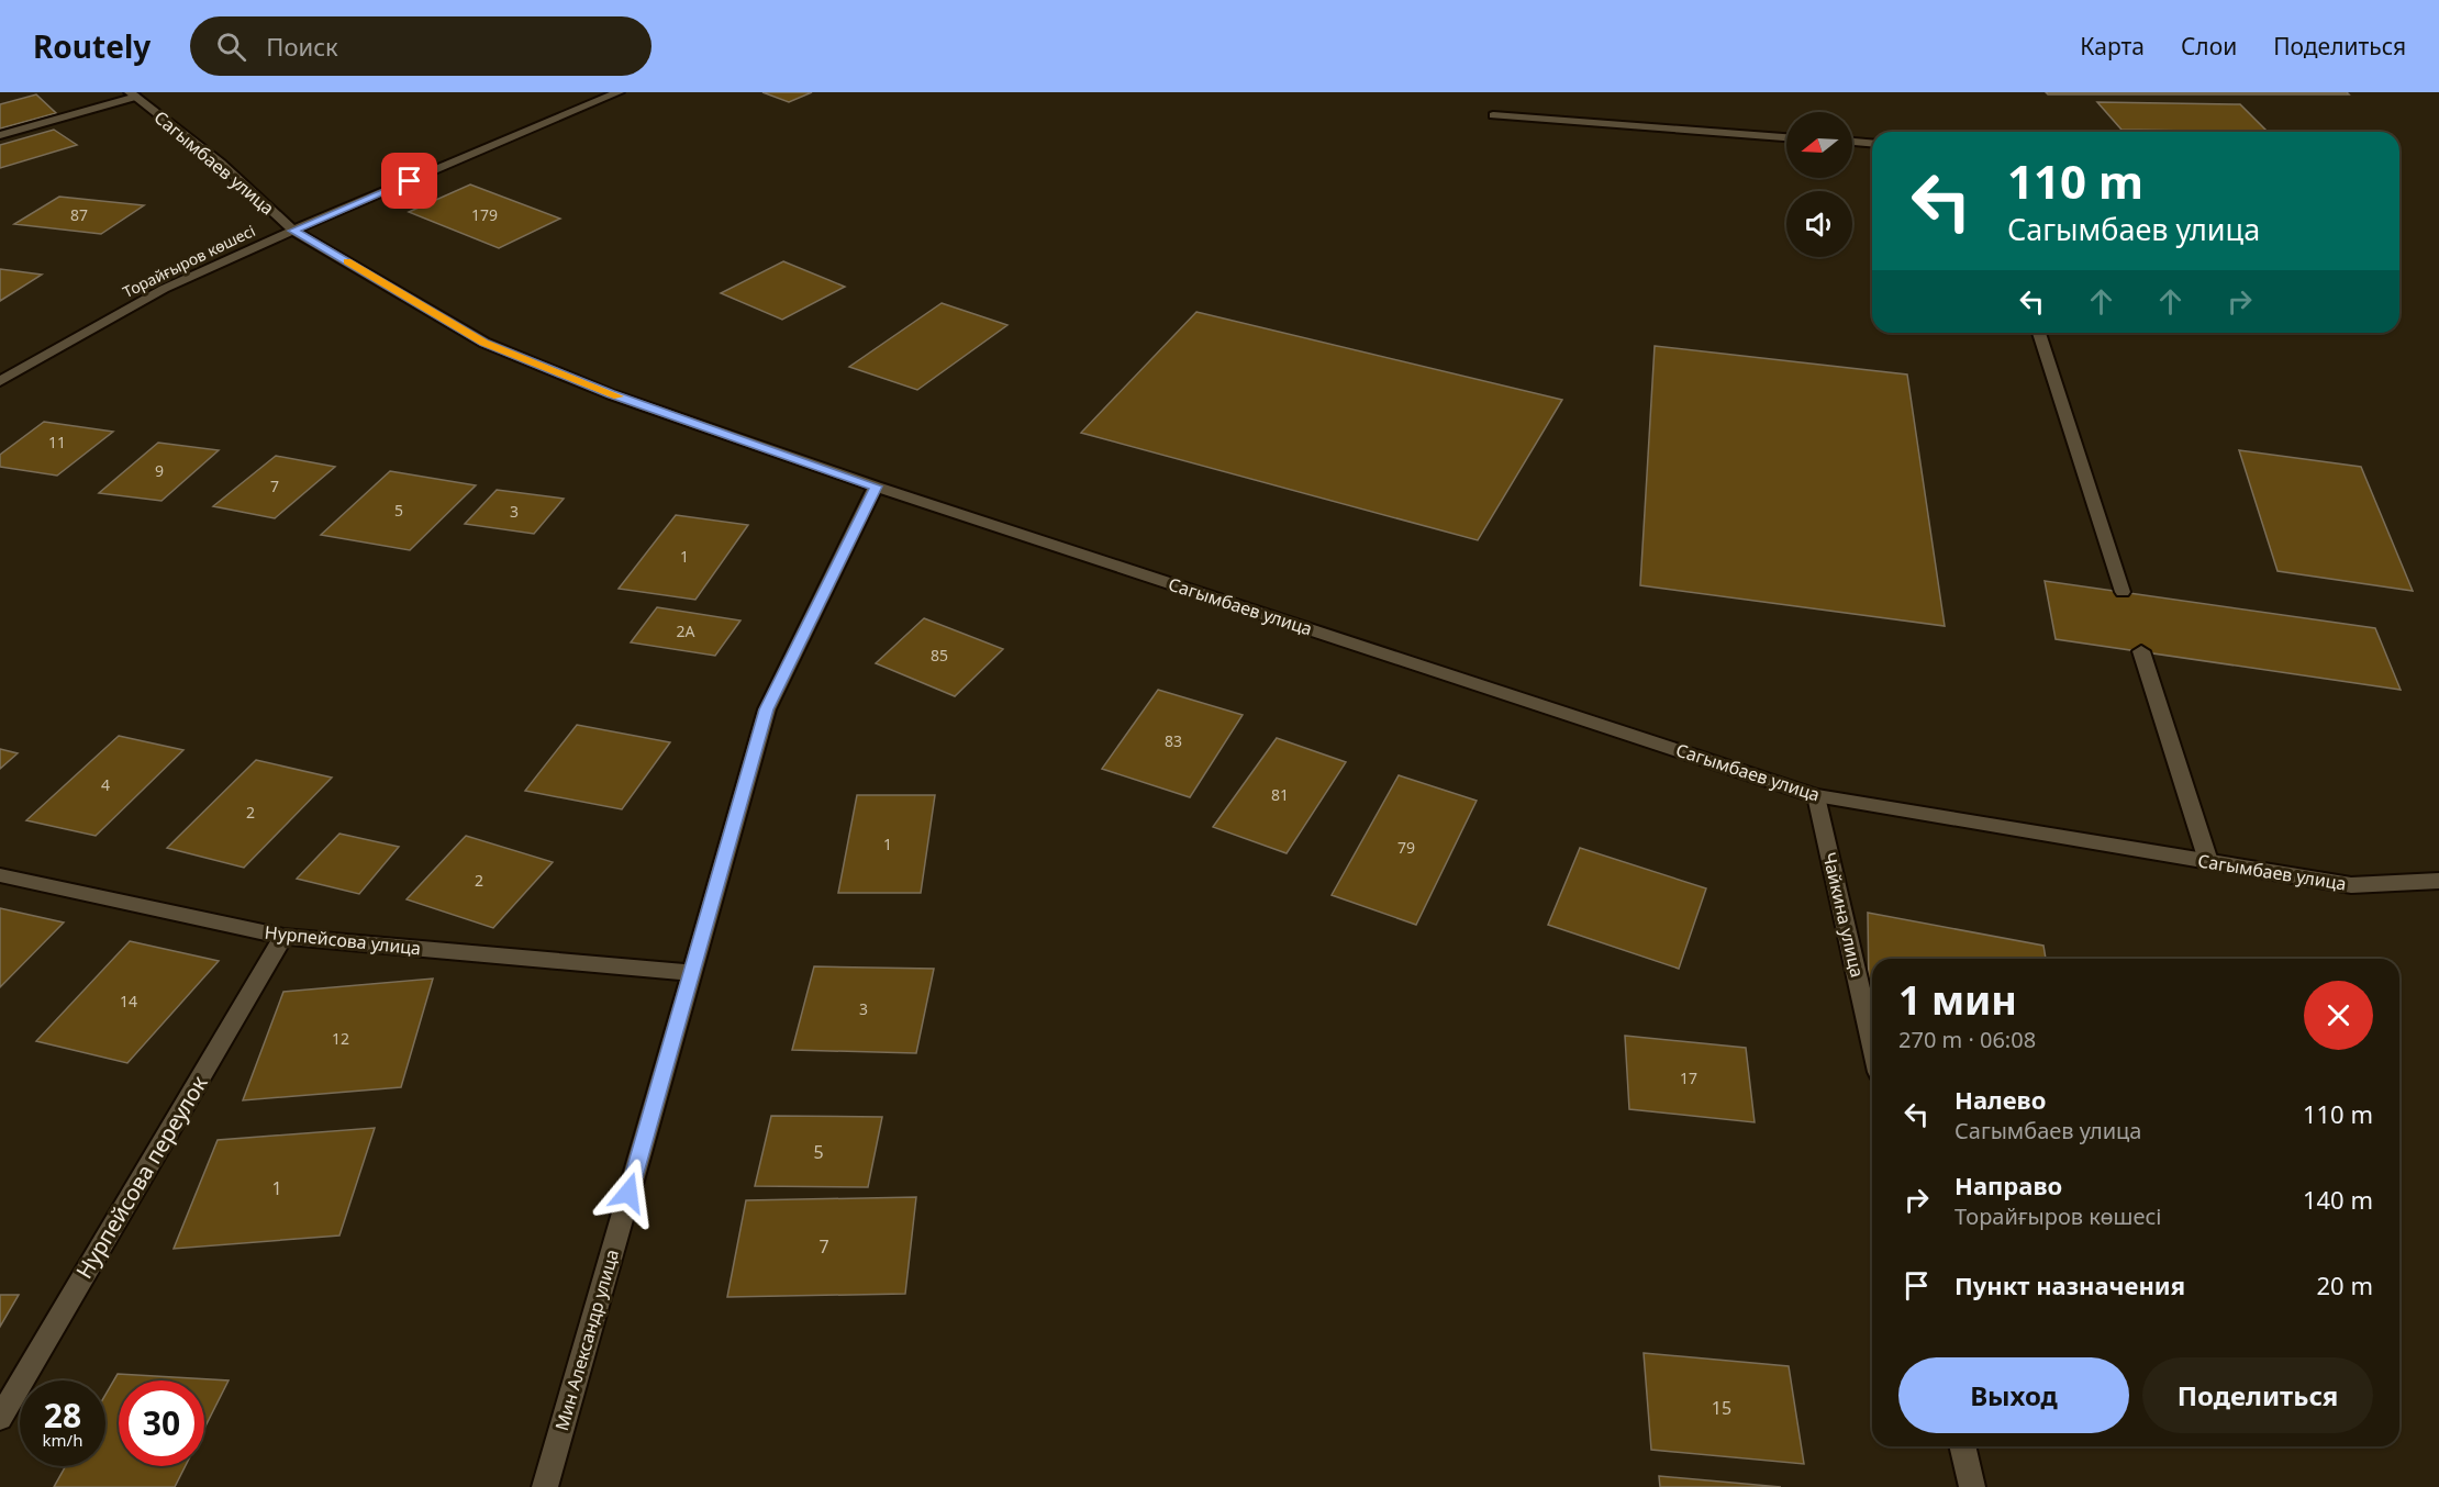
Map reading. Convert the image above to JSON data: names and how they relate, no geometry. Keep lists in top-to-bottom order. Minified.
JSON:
{"streets":{"street":["Сагымбаев улица","Торайғыров көшесі","Чайкина улица","Нурпейсова улица","Нурпейсова переулок","Мин Александр улица"]},"crossings":[["Сагымбаев улица","Торайғыров көшесі"],["Сагымбаев улица","Чайкина улица"],["Сагымбаев улица","Мин Александр улица"],["Нурпейсова улица","Нурпейсова переулок"],["Нурпейсова улица","Мин Александр улица"]],"house_numbers":["87","179","11","9","7","5","3","1","2А","85","83","4","81","2","1","79","2","14","3","12","17","5","1","7","15"],"north":"left","page":{"header":"Routely","search":"Поиск","nav":["Карта","Слои","Поделиться"],"turn":["110 m","Сагымбаев улица"],"heading":["1 мин","270 m · 06:08"],"list":[{"name":"Налево","note":"Сагымбаев улица","value":"110 m"},{"name":"Направо","note":"Торайғыров көшесі","value":"140 m"},{"name":"Пункт назначения","value":"20 m"}],"buttons":["Выход","Поделиться"],"speed":"28 km/h","limit":"30"}}
